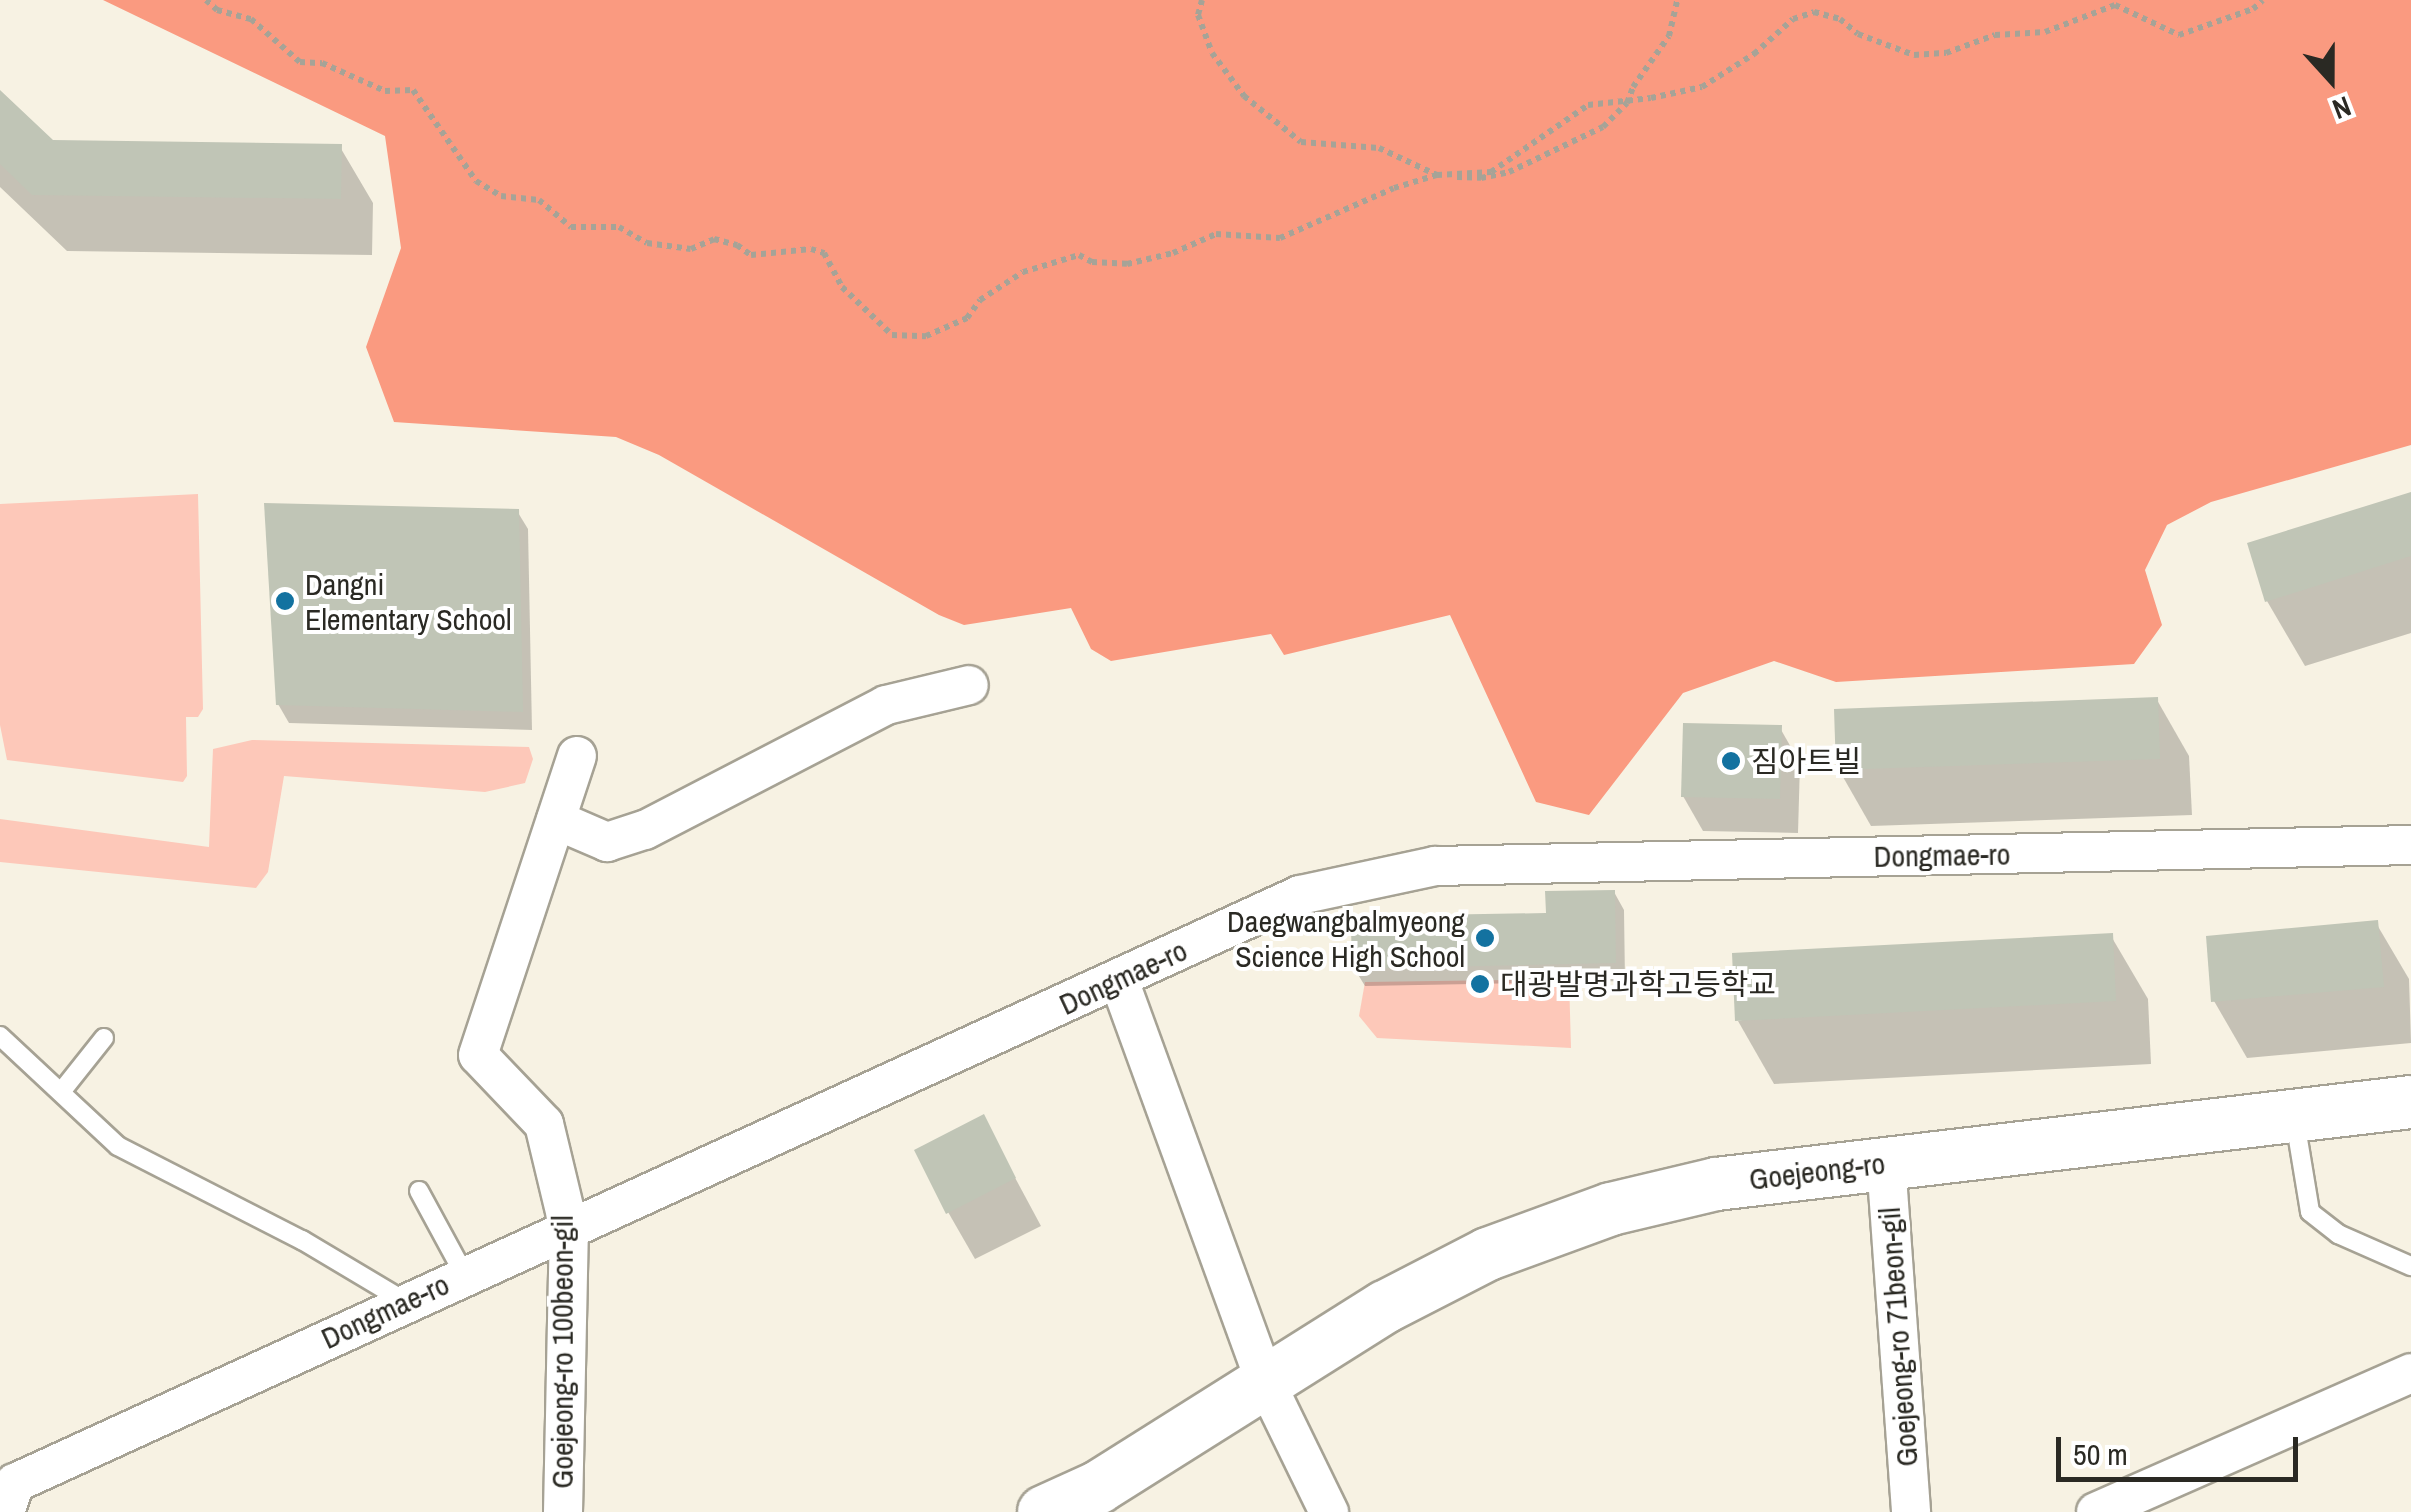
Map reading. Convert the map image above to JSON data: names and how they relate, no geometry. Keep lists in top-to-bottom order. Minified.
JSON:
{"streets":{"main road":["Goejeong-ro"],"street":["Dongmae-ro","Goejeong-ro 71beon-gil","Goejeong-ro 100beon-gil"]},"crossings":[["Dongmae-ro","Goejeong-ro 100beon-gil"],["Goejeong-ro","Goejeong-ro 71beon-gil"]],"places":["Dangni Elementary School","짐아트빌","Daegwangbalmyeong Science High School","대광발명과학고등학교"],"scale_bar":"50 m","north":"bottom"}
